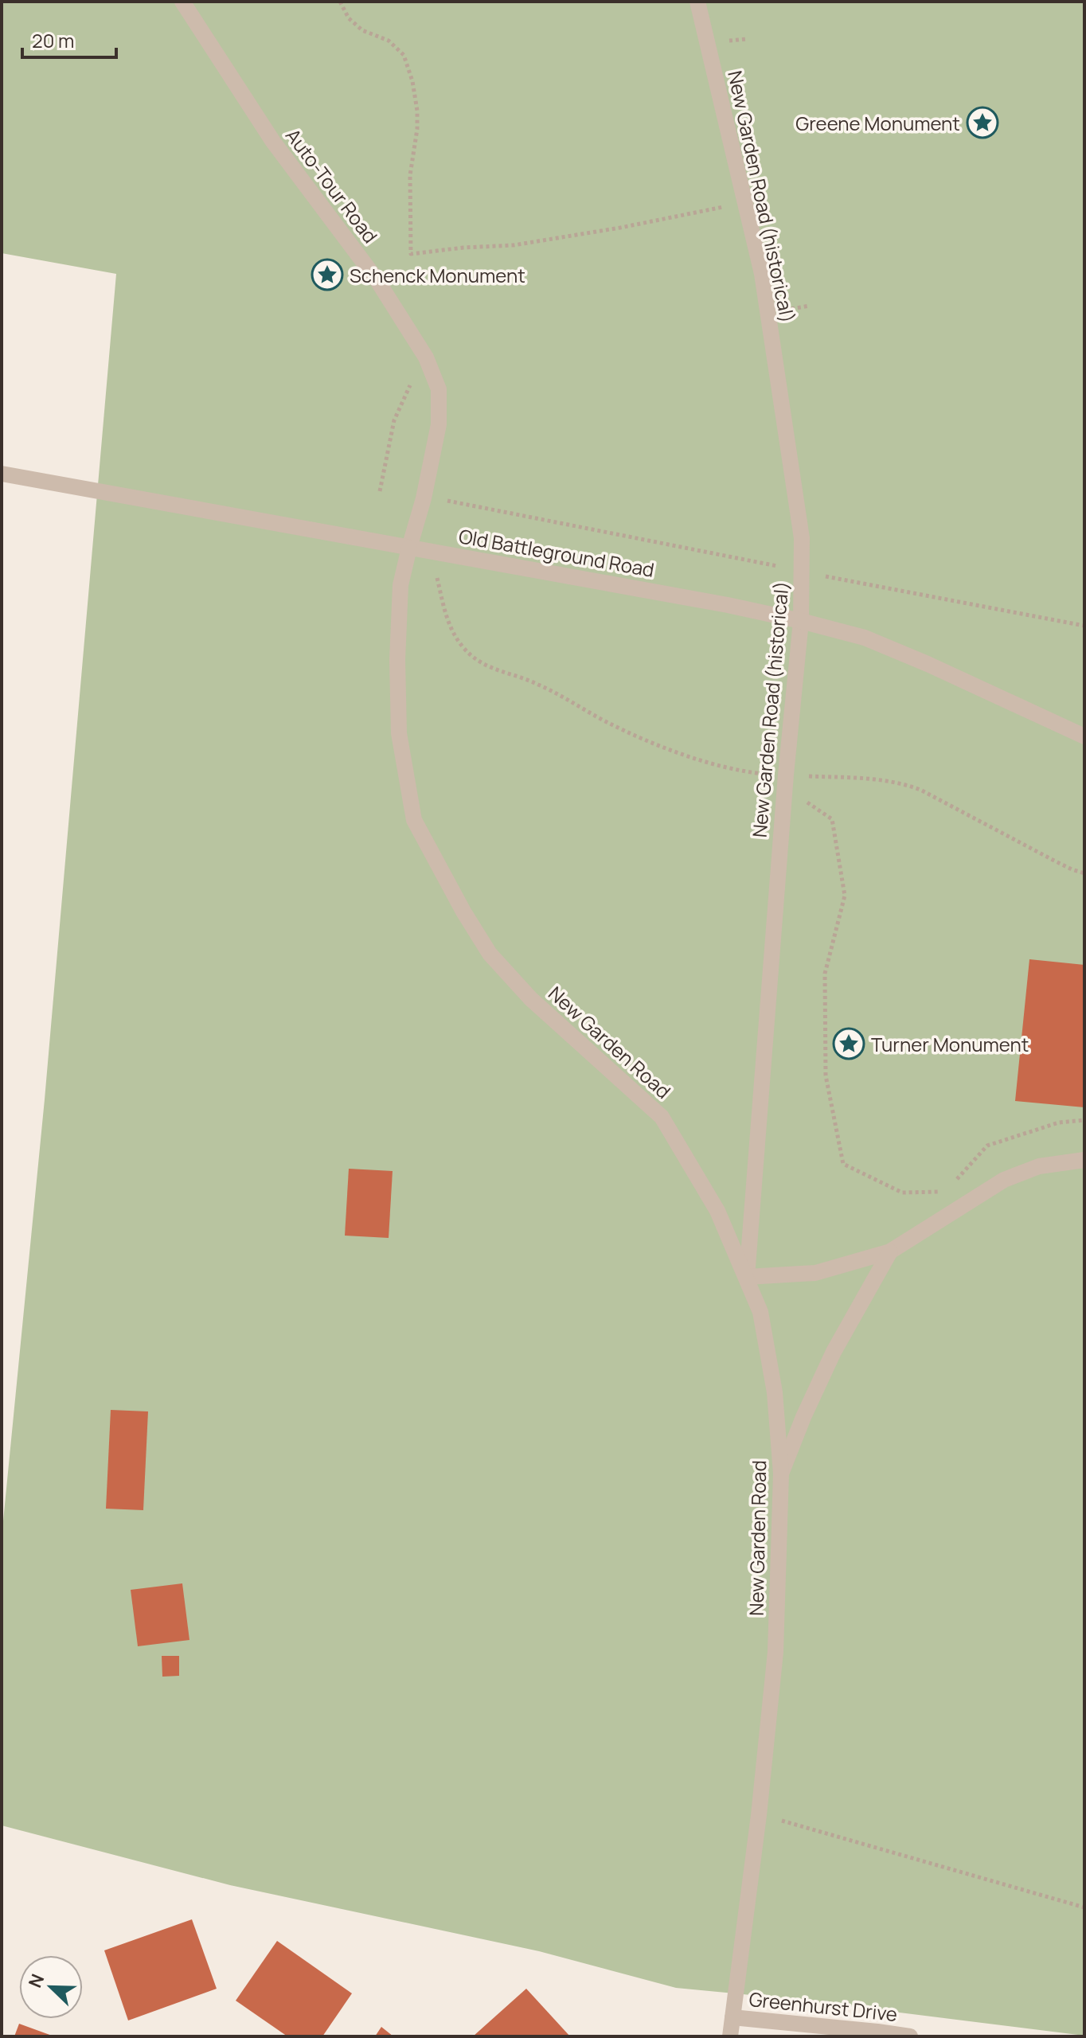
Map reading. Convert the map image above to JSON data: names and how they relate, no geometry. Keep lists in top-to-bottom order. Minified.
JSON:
{"streets":{"street":["Auto-Tour Road","New Garden Road (historical)","Old Battleground Road","New Garden Road","Greenhurst Drive"]},"crossings":[["Auto-Tour Road","Old Battleground Road"],["Auto-Tour Road","New Garden Road"],["New Garden Road (historical)","Old Battleground Road"],["New Garden Road (historical)","New Garden Road"],["Old Battleground Road","New Garden Road"],["New Garden Road","Greenhurst Drive"]],"places":{"place":["Greene Monument","Schenck Monument","Turner Monument"]},"scale_bar":"20 m","north":"top left"}
